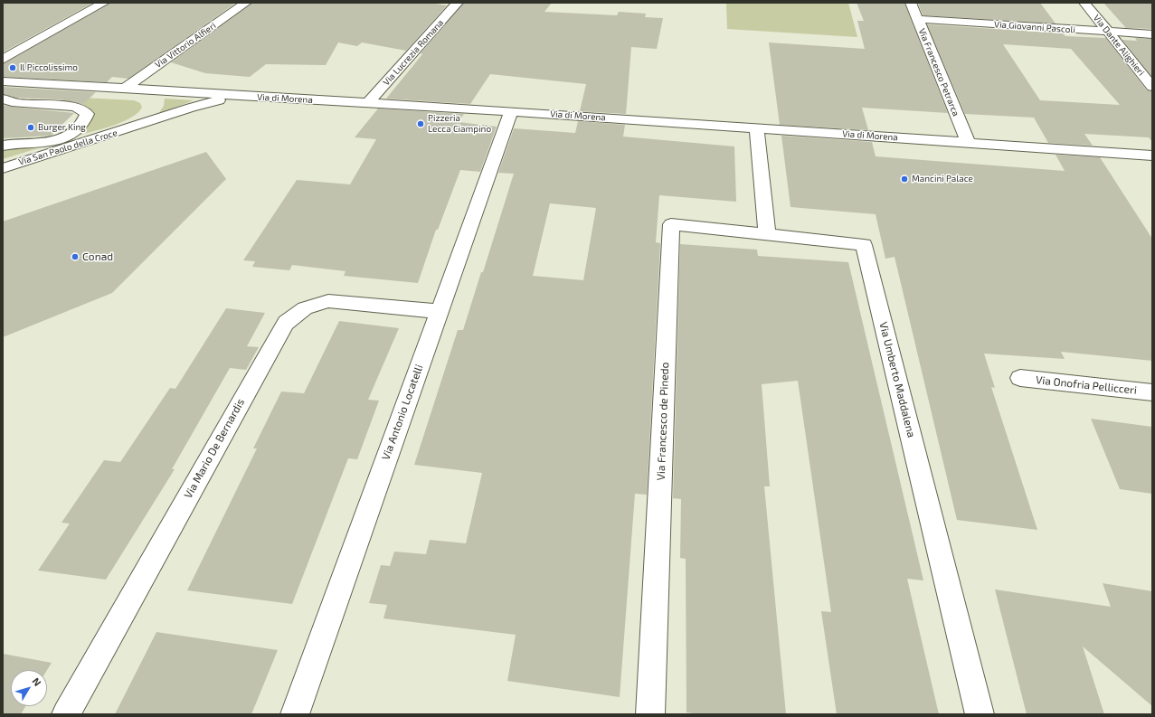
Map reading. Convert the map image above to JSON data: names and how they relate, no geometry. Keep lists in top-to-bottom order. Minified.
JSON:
{"streets":{"street":["Via Giovanni Pascoli","Via Vittorio Alfieri","Via Dante Alighieri","Via Lucrezia Romana","Via Francesco Petrarca","Via di Morena","Via San Paolo della Croce","Via Umberto Maddalena","Via Onofria Pellicceri","Via Antonio Locatelli","Via Francesco de Pinedo","Via Mario De Bernardis"]},"crossings":[["Via Giovanni Pascoli","Via Dante Alighieri"],["Via Giovanni Pascoli","Via Francesco Petrarca"],["Via Vittorio Alfieri","Via di Morena"],["Via Lucrezia Romana","Via di Morena"],["Via Francesco Petrarca","Via di Morena"],["Via di Morena","Via San Paolo della Croce"],["Via di Morena","Via Antonio Locatelli"],["Via Umberto Maddalena","Via Francesco de Pinedo"],["Via Antonio Locatelli","Via Mario De Bernardis"]],"places":["Il Piccolissimo","Pizzeria Lecca Ciampino","Burger King","Mancini Palace","Conad"],"north":"top right"}
